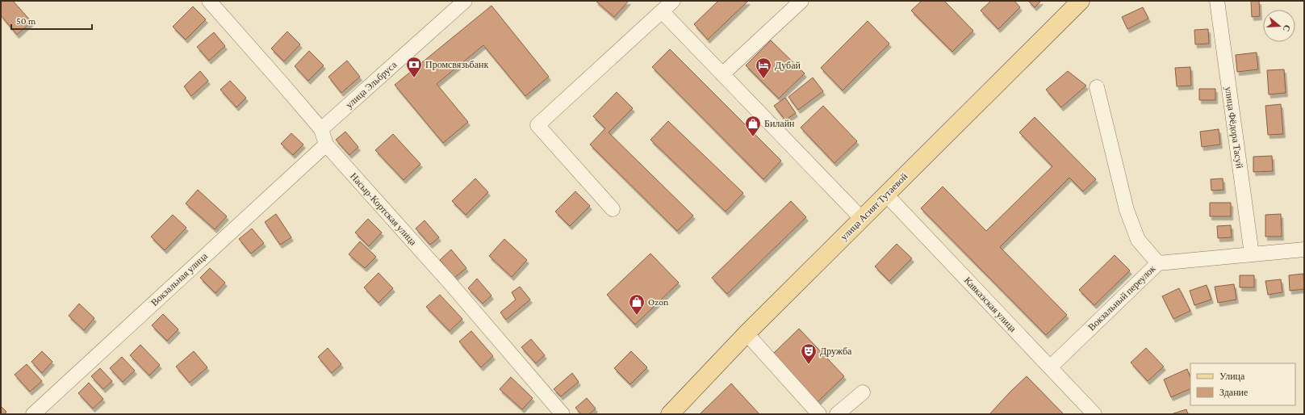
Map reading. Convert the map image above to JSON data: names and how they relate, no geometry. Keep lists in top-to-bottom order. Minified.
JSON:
{"streets":{"main road":["улица Асият Тутаевой"],"street":["улица Эльбруса","улица Фёдора Тасуй","Насыр-Кортская улица","Вокзальная улица","Вокзальный переулок","Кавказская улица"]},"crossings":[["улица Эльбруса","Насыр-Кортская улица"],["улица Фёдора Тасуй","Вокзальный переулок"],["улица Асият Тутаевой","Кавказская улица"],["Насыр-Кортская улица","Вокзальная улица"],["Вокзальный переулок","Кавказская улица"]],"places":{"bank":["Промсвязьбанк"],"hotel":["Дубай"],"shop":["Билайн","Ozon"],"theatre":["Дружба"]},"legend":["Улица","Здание"],"scale_bar":"50 m","north":"right"}
